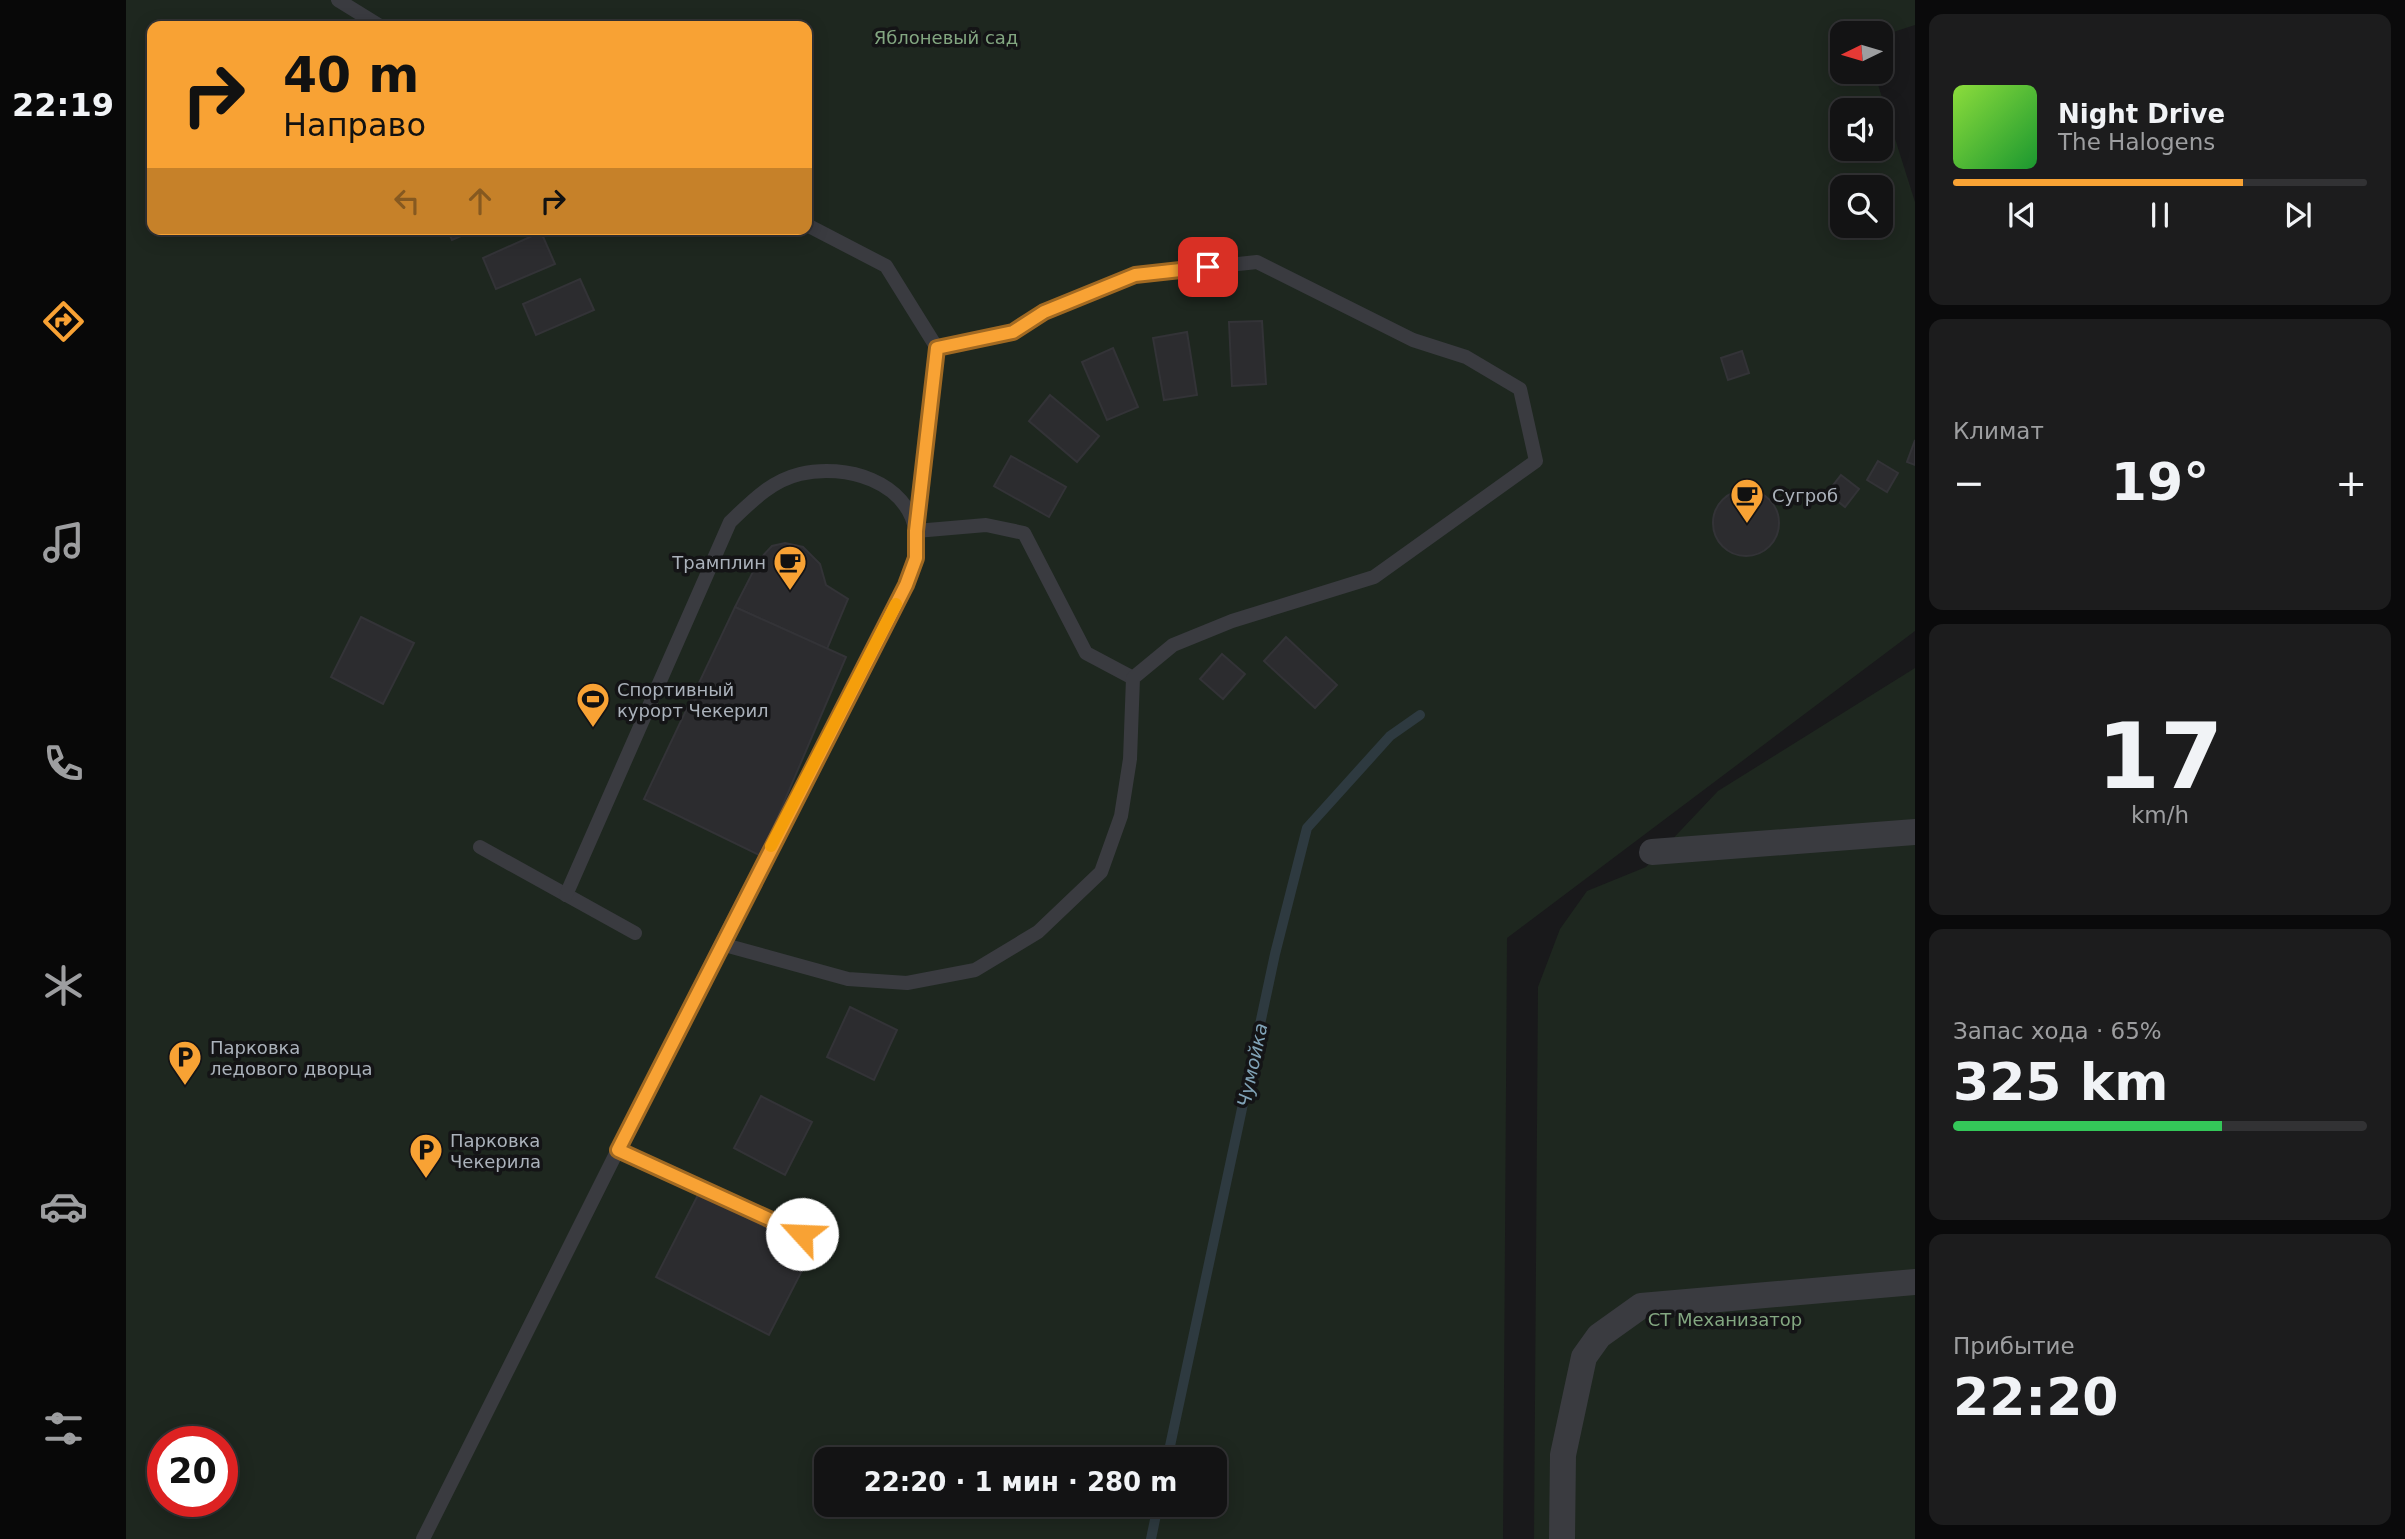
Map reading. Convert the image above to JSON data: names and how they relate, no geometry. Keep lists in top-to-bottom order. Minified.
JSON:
{"water":["Чумойка"],"parks":["Яблоневый сад","СТ Механизатор"],"places":{"cafe":["Сугроб","Трамплин"],"sports":["Спортивный курорт Чекерил"],"parking":["Парковка ледового дворца","Парковка Чекерила"]},"north":"left","page":{"tabs":"22:19","turn":["40 m","Направо"],"song":["Night Drive","The Halogens"],"tile":["Климат",["17","km/h"],["Запас хода · 65%","325 km"],["Прибытие","22:20"]],"heat":["−","19°","+"],"limit":"20","trip":"22:20 · 1 мин · 280 m"}}
